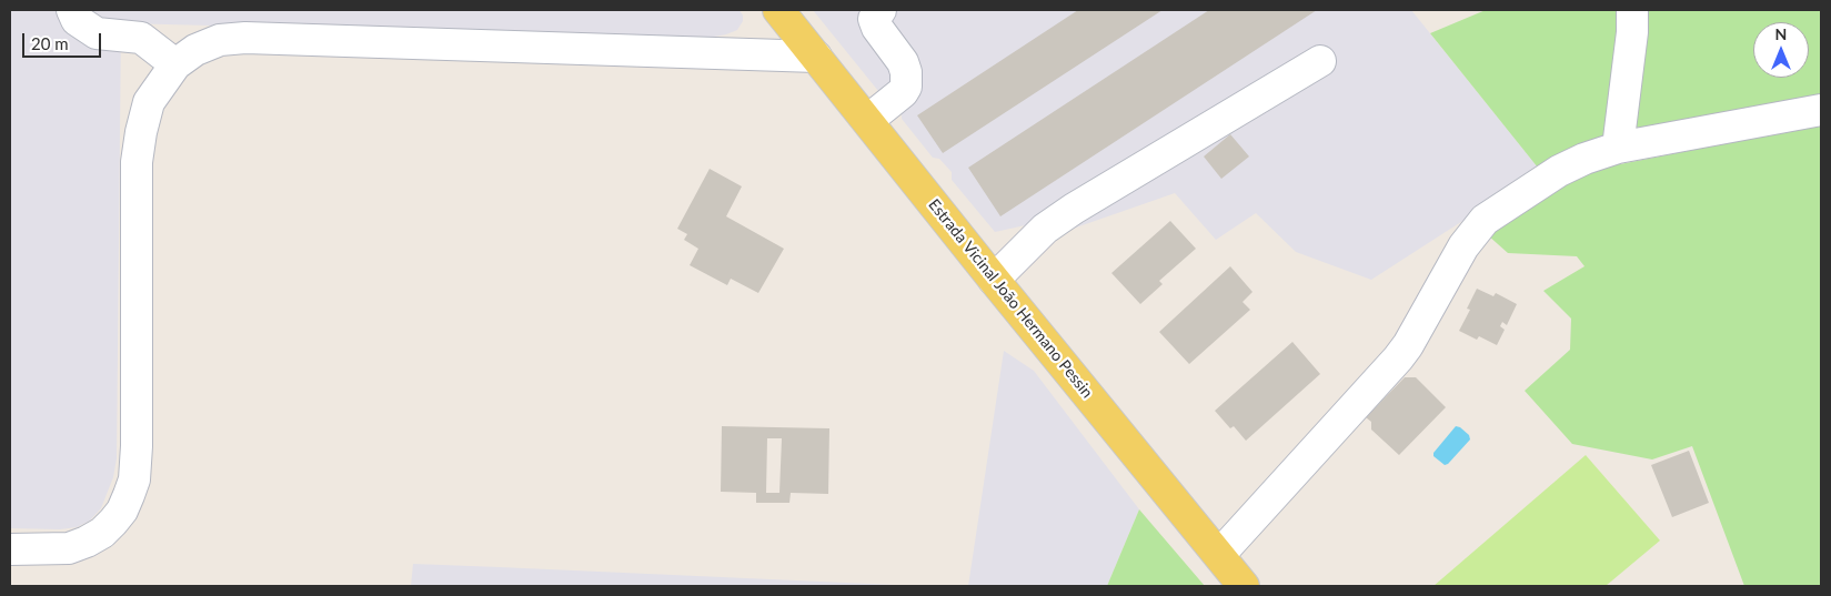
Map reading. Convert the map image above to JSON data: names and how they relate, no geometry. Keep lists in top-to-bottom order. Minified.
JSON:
{"streets":{"main road":["Estrada Vicinal João Hermano Pessin"]},"scale_bar":"20 m","north":"top"}
